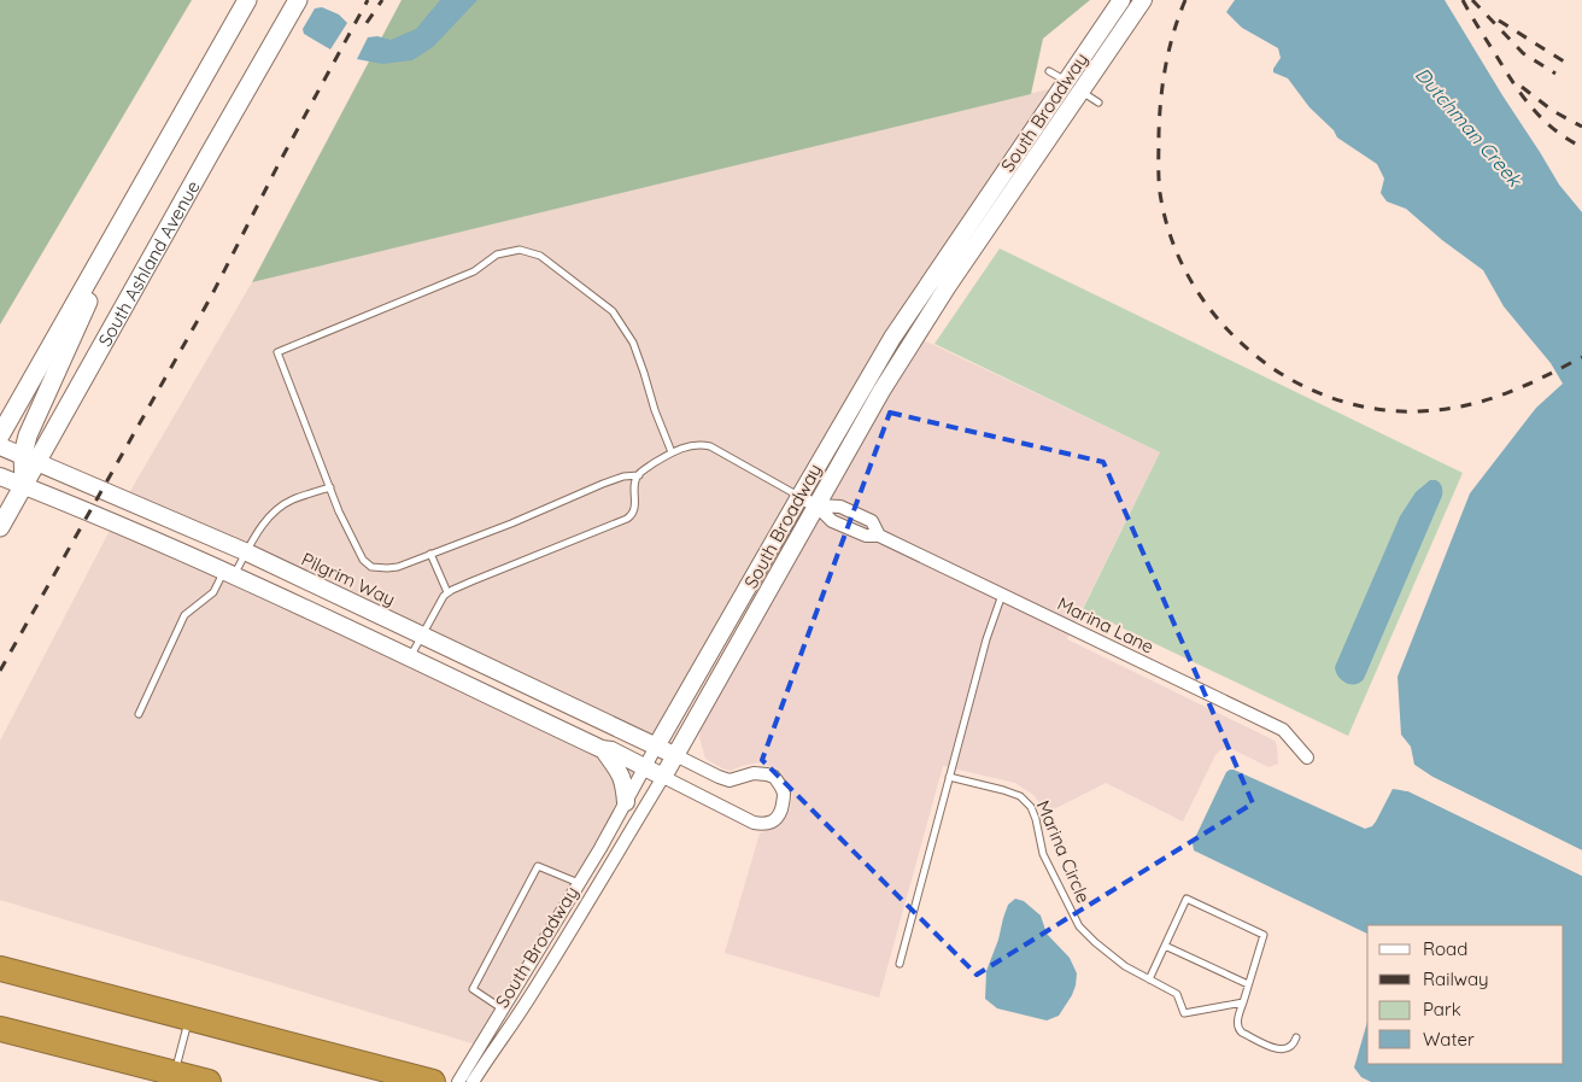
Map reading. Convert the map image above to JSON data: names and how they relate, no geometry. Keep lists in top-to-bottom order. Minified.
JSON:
{"streets":{"main road":["South Ashland Avenue"],"street":["South Broadway","Pilgrim Way","Marina Lane"],"lane":["Marina Circle"]},"crossings":[["South Broadway","Pilgrim Way"],["South Broadway","Marina Lane"],["South Ashland Avenue","Pilgrim Way"]],"water":["Dutchman Creek"],"legend":["Road","Railway","Park","Water"]}
